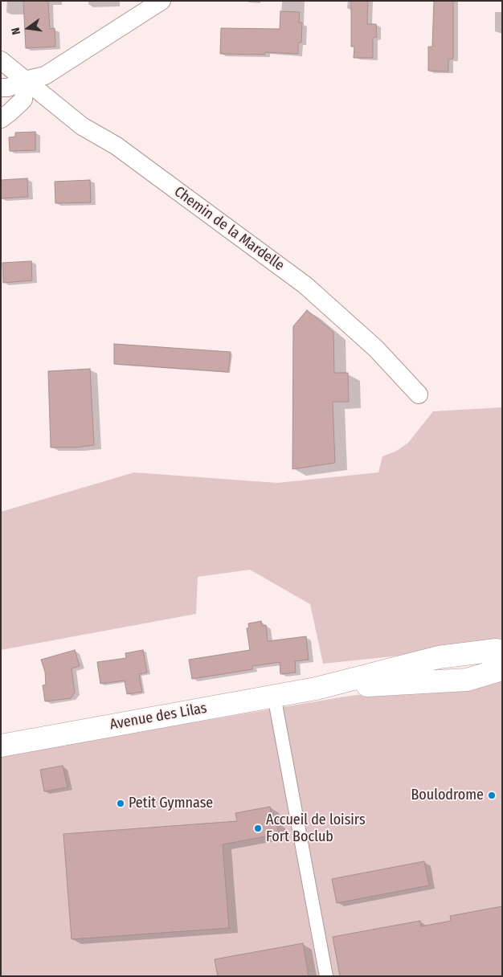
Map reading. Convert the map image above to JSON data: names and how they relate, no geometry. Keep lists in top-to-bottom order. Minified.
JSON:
{"streets":{"street":["Chemin de la Mardelle","Avenue des Lilas"]},"places":["Boulodrome","Petit Gymnase","Accueil de loisirs Fort Boclub"],"north":"left"}
